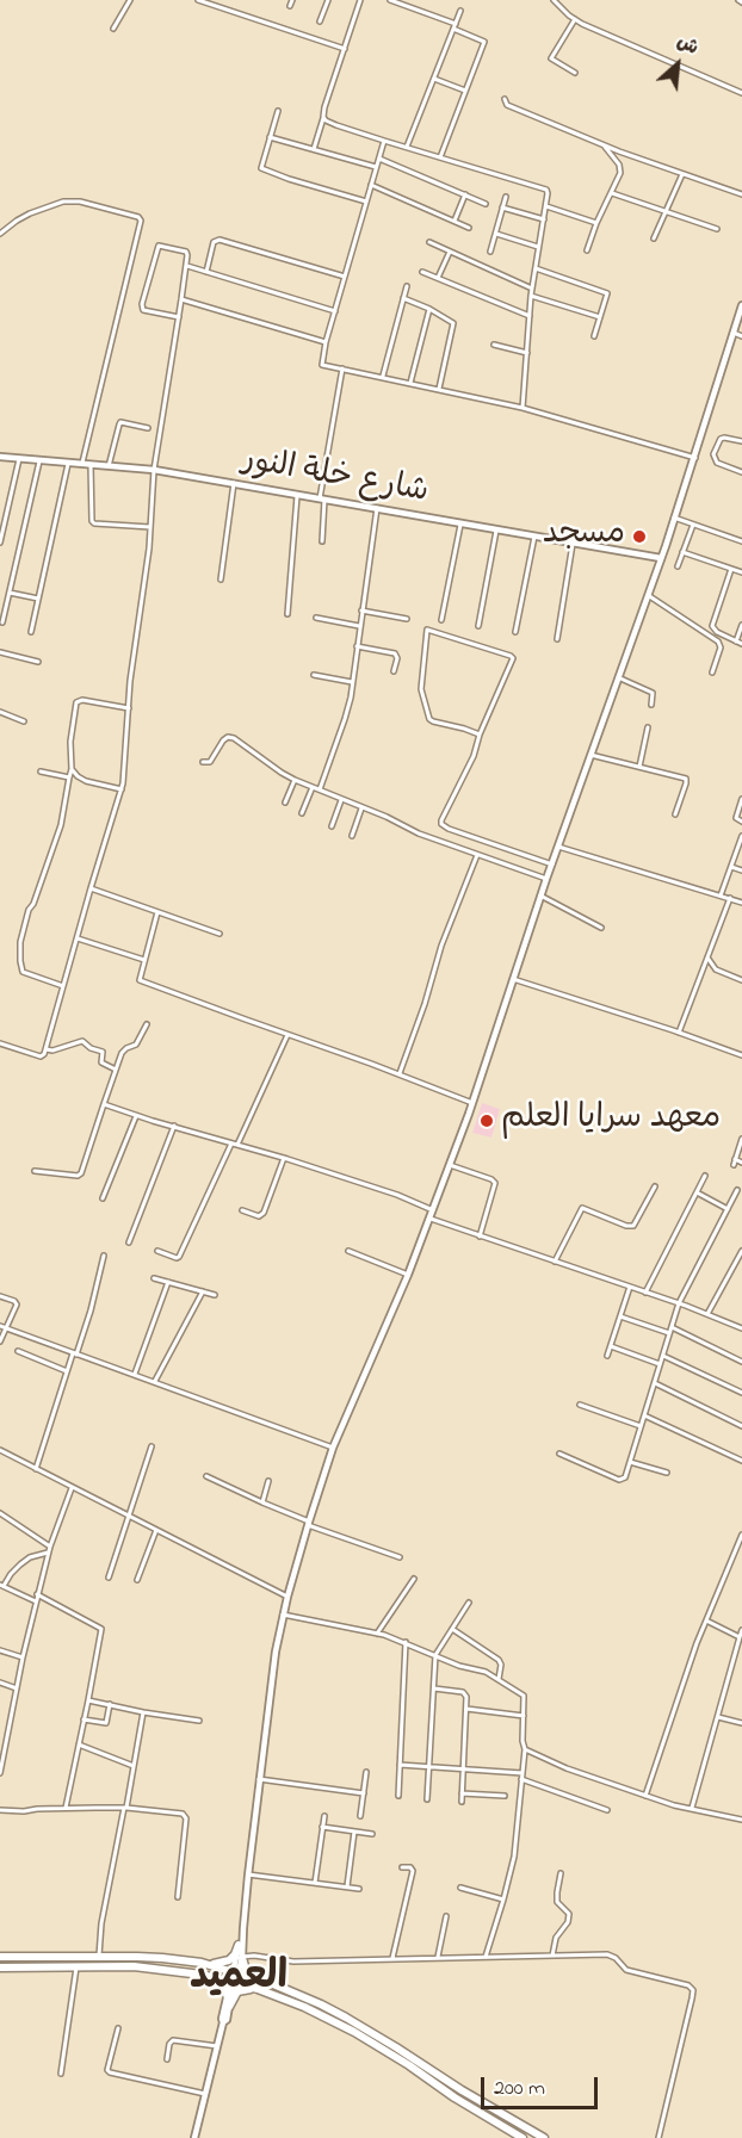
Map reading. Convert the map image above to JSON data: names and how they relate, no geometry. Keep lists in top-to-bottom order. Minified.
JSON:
{"streets":{"main road":["شارع خلة النور"]},"districts":["العميد"],"places":["مسجد","معهد سرايا العلم"],"scale_bar":"200 m","north":"top right"}
